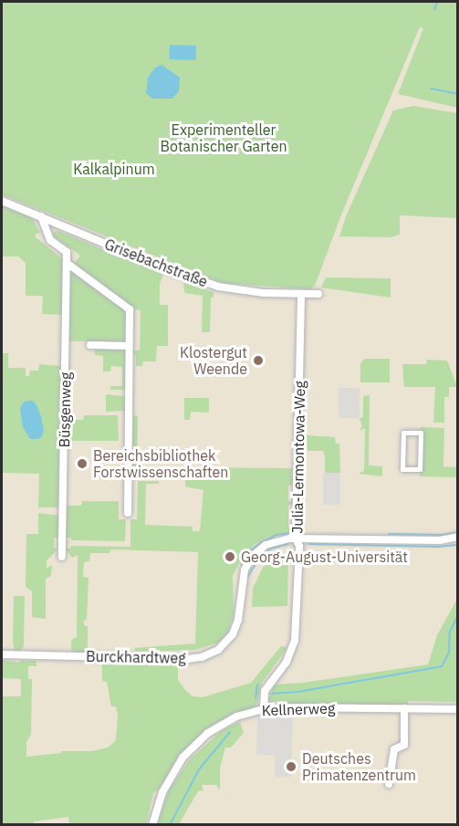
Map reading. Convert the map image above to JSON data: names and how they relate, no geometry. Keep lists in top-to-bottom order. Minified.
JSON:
{"streets":{"street":["Grisebachstraße","Büsgenweg","Julia-Lermontowa-Weg","Burckhardtweg","Kellnerweg"]},"crossings":[["Grisebachstraße","Julia-Lermontowa-Weg"],["Julia-Lermontowa-Weg","Burckhardtweg"],["Julia-Lermontowa-Weg","Kellnerweg"]],"parks":["Experimenteller Botanischer Garten","Kalkalpinum"],"places":["Klostergut Weende","Bereichsbibliothek Forstwissenschaften","Georg-August-Universität","Deutsches Primatenzentrum"]}
